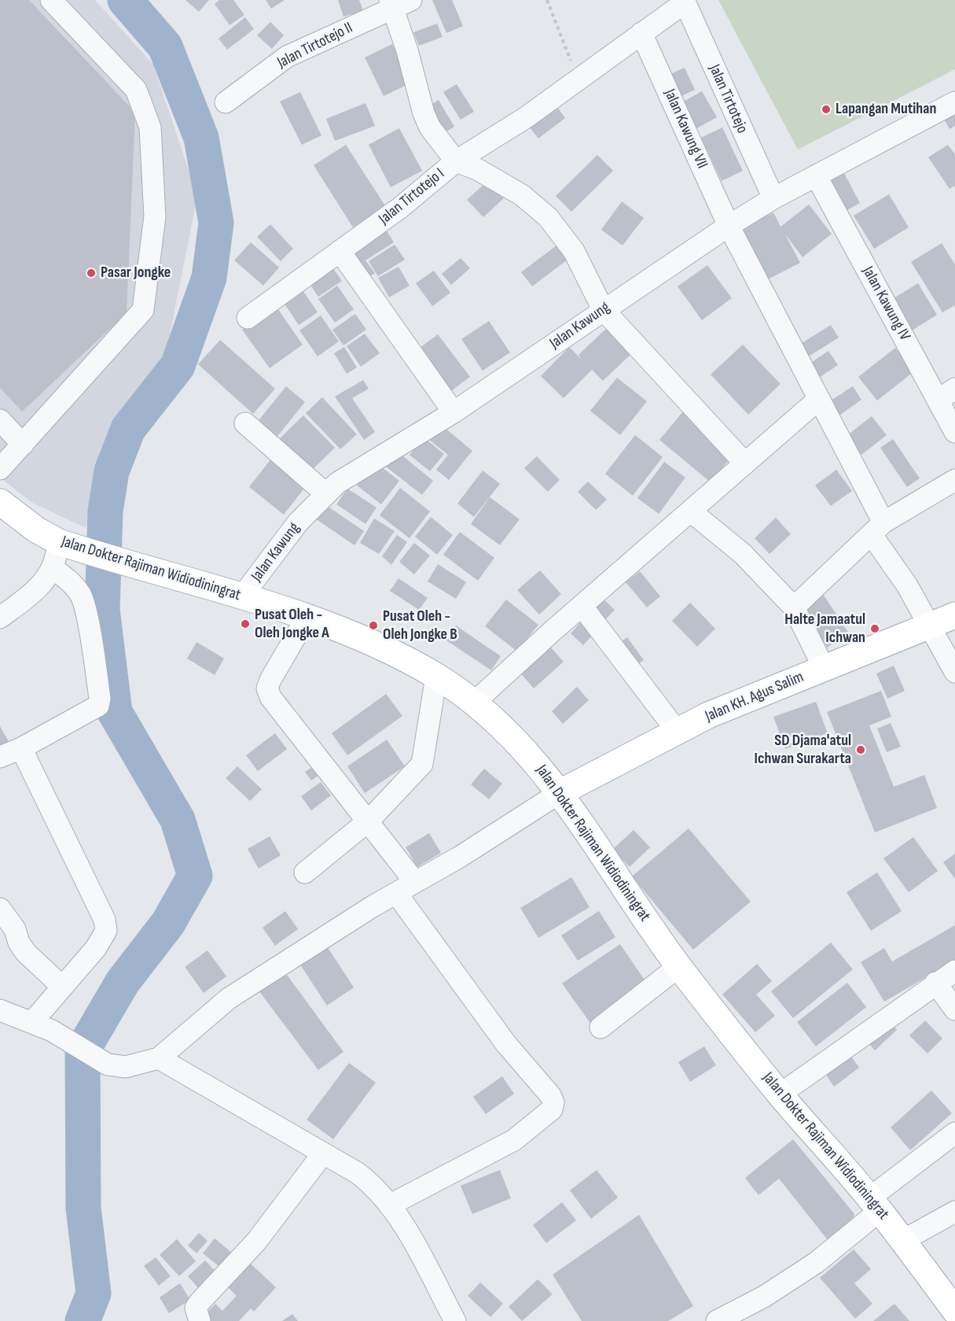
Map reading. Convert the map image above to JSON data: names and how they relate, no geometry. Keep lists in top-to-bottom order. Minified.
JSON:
{"streets":{"main road":["Jalan Dokter Rajiman Widiodiningrat","Jalan KH. Agus Salim"],"street":["Jalan Tirtotejo II","Jalan Tirtotejo","Jalan Kawung VII","Jalan Tirtotejo I","Jalan Kawung IV","Jalan Kawung"]},"crossings":[["Jalan Tirtotejo","Jalan Tirtotejo I"],["Jalan Tirtotejo","Jalan Kawung"],["Jalan Kawung VII","Jalan Tirtotejo I"],["Jalan Kawung VII","Jalan Kawung"],["Jalan Kawung VII","Jalan KH. Agus Salim"],["Jalan Kawung IV","Jalan Kawung"],["Jalan Kawung","Jalan Dokter Rajiman Widiodiningrat"],["Jalan Dokter Rajiman Widiodiningrat","Jalan KH. Agus Salim"]],"places":["Lapangan Mutihan","Pasar Jongke","Pusat Oleh - Oleh Jongke A","Pusat Oleh - Oleh Jongke B","Halte Jamaatul Ichwan","SD Djama'atul Ichwan Surakarta"]}
